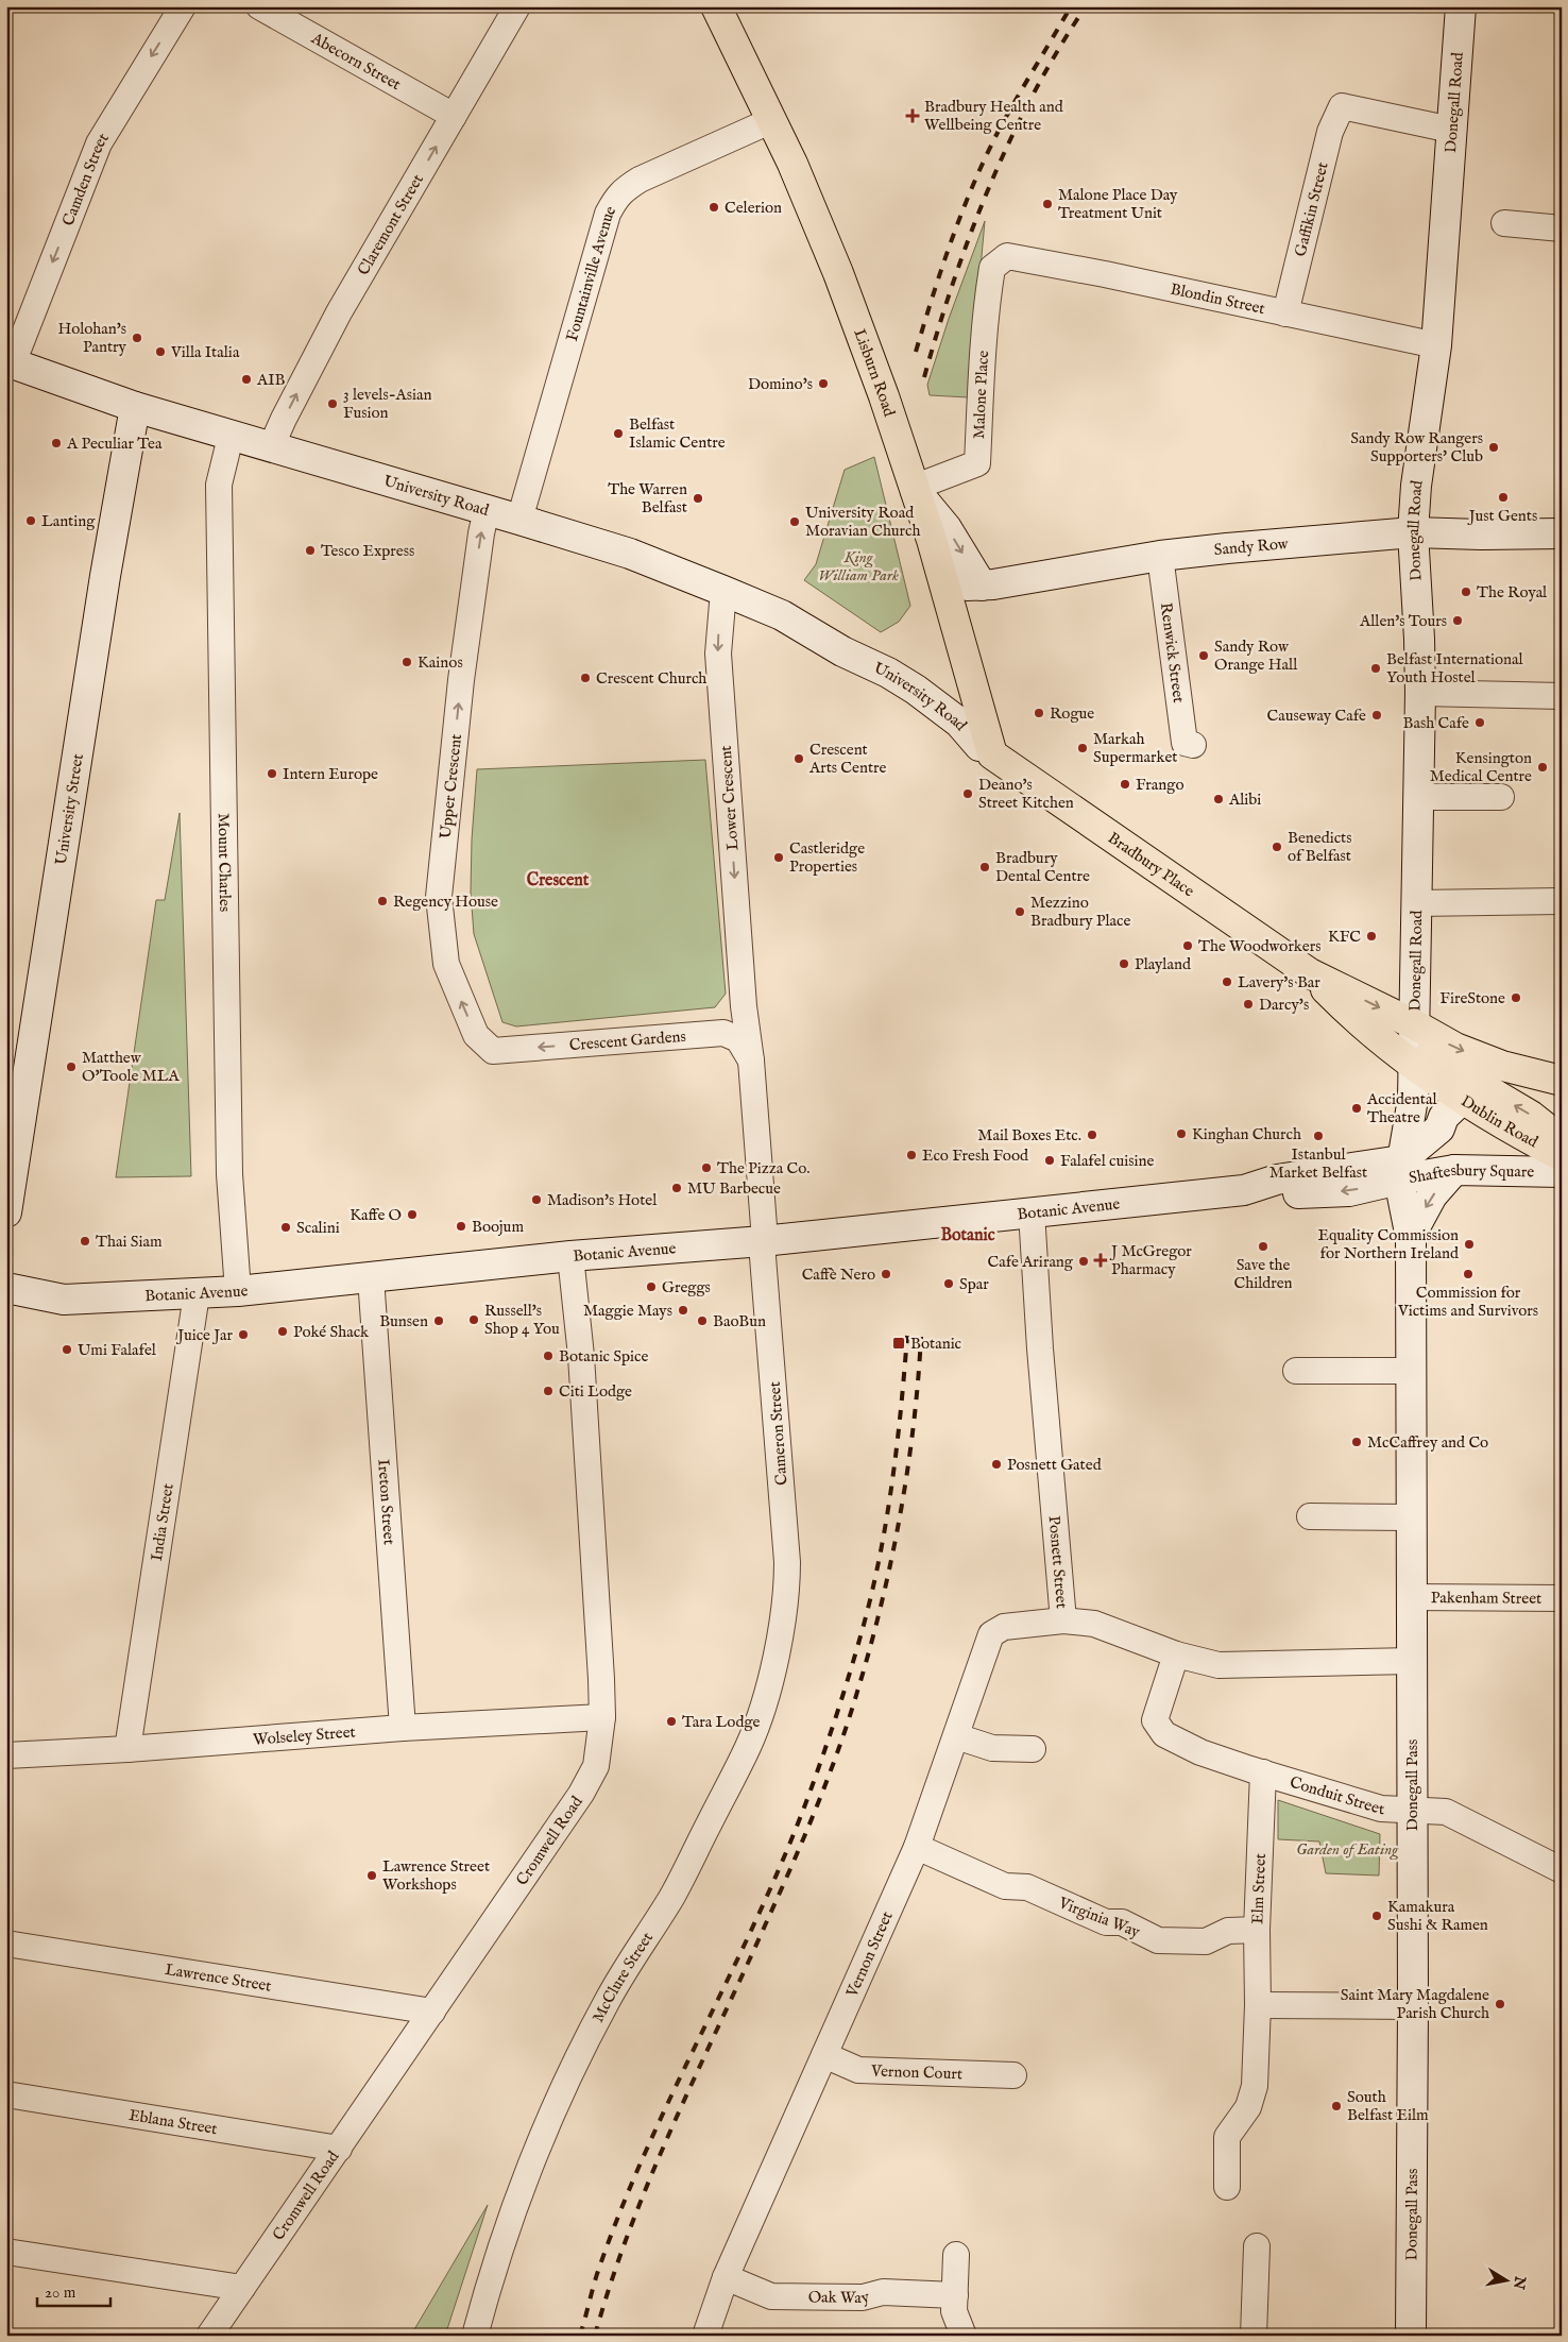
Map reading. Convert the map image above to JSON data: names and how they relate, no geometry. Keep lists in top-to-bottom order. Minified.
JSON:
{"streets":{"main road":["Lisburn Road","Bradbury Place","Dublin Road"],"street":["Abecorn Street","Donegall Road","Camden Street","Gaffikin Street","Claremont Street","Fountainville Avenue","Blondin Street","Malone Place","University Road","Sandy Row","Renwick Street","Upper Crescent","Lower Crescent","University Street","Mount Charles","Crescent Gardens","Shaftesbury Square","Botanic Avenue","Cameron Street","Ireton Street","India Street","Posnett Street","Pakenham Street","Wolseley Street","Donegall Pass","Conduit Street","Cromwell Road","Elm Street","Virginia Way","Vernon Street","Lawrence Street","McClure Street","Vernon Court","Eblana Street","Oak Way"]},"crossings":[["Abecorn Street","Claremont Street"],["Donegall Road","Gaffikin Street"],["Donegall Road","Blondin Street"],["Donegall Road","Sandy Row"],["Donegall Road","Bradbury Place"],["Donegall Road","Dublin Road"],["Donegall Road","Shaftesbury Square"],["Camden Street","University Road"],["Gaffikin Street","Blondin Street"],["Claremont Street","University Road"],["Fountainville Avenue","Lisburn Road"],["Fountainville Avenue","University Road"],["Blondin Street","Malone Place"],["Lisburn Road","Malone Place"],["Lisburn Road","University Road"],["Lisburn Road","Sandy Row"],["Lisburn Road","Bradbury Place"],["University Road","Upper Crescent"],["University Road","Lower Crescent"],["University Road","University Street"],["University Road","Mount Charles"],["University Road","Bradbury Place"],["Sandy Row","Renwick Street"],["Upper Crescent","Crescent Gardens"],["Lower Crescent","Botanic Avenue"],["Lower Crescent","Cameron Street"],["Mount Charles","Botanic Avenue"],["Bradbury Place","Dublin Road"],["Bradbury Place","Shaftesbury Square"],["Dublin Road","Shaftesbury Square"],["Shaftesbury Square","Botanic Avenue"],["Shaftesbury Square","Donegall Pass"],["Botanic Avenue","Cameron Street"],["Botanic Avenue","Ireton Street"],["Botanic Avenue","India Street"],["Botanic Avenue","Posnett Street"],["Botanic Avenue","Donegall Pass"],["Botanic Avenue","Cromwell Road"],["Cameron Street","McClure Street"],["Ireton Street","Wolseley Street"],["India Street","Wolseley Street"],["Posnett Street","Donegall Pass"],["Posnett Street","Conduit Street"],["Posnett Street","Vernon Street"],["Pakenham Street","Donegall Pass"],["Wolseley Street","Cromwell Road"],["Donegall Pass","Conduit Street"],["Conduit Street","Elm Street"],["Cromwell Road","Lawrence Street"],["Cromwell Road","Eblana Street"],["Elm Street","Virginia Way"],["Virginia Way","Vernon Street"],["Vernon Street","Vernon Court"],["Vernon Street","Oak Way"]],"one_way":["Camden Street","Claremont Street","Upper Crescent","Lower Crescent","Crescent Gardens"],"districts":["Crescent","Botanic"],"parks":["King William Park","Garden of Eating"],"places":{"health":["Bradbury Health and Wellbeing Centre","J McGregor Pharmacy"],"other":["Malone Place Day Treatment Unit","Celerion","Holohan's Pantry","Villa Italia","AIB","Domino's","3 levels-Asian Fusion","Belfast Islamic Centre","A Peculiar Tea","Sandy Row Rangers Supporters' Club","Just Gents","The Warren Belfast","Lanting","University Road Moravian Church","Tesco Express","The Royal","Allen's Tours","Sandy Row Orange Hall","Kainos","Belfast International Youth Hostel","Crescent Church","Rogue","Causeway Cafe","Bash Cafe","Markah Supermarket","Crescent Arts Centre","Kensington Medical Centre","Intern Europe","Frango","Deano's Street Kitchen","Alibi","Benedicts of Belfast","Castleridge Properties","Bradbury Dental Centre","Regency House","Mezzino Bradbury Place","KFC","The Woodworkers","Playland","Lavery's Bar","FireStone","Darcy's","Matthew O'Toole MLA","Accidental Theatre","Kinghan Church","Mail Boxes Etc.","Istanbul Market Belfast","Eco Fresh Food","Falafel cuisine","The Pizza Co.","MU Barbecue","Madison's Hotel","Kaffe O","Boojum","Scalini","Thai Siam","Equality Commission for Northern Ireland","Save the Children","Cafe Arirang","Caffè Nero","Commission for Victims and Survivors","Spar","Greggs","Maggie Mays","Russell's Shop 4 You","Bunsen","BaoBun","Poké Shack","Juice Jar","Umi Falafel","Botanic Spice","Citi Lodge","McCaffrey and Co","Posnett Gated","Tara Lodge","Lawrence Street Workshops","Kamakura Sushi & Ramen","Saint Mary Magdalene Parish Church","South Belfast Eilm"],"transit":["Botanic"]},"scale_bar":"20 m","north":"right"}
